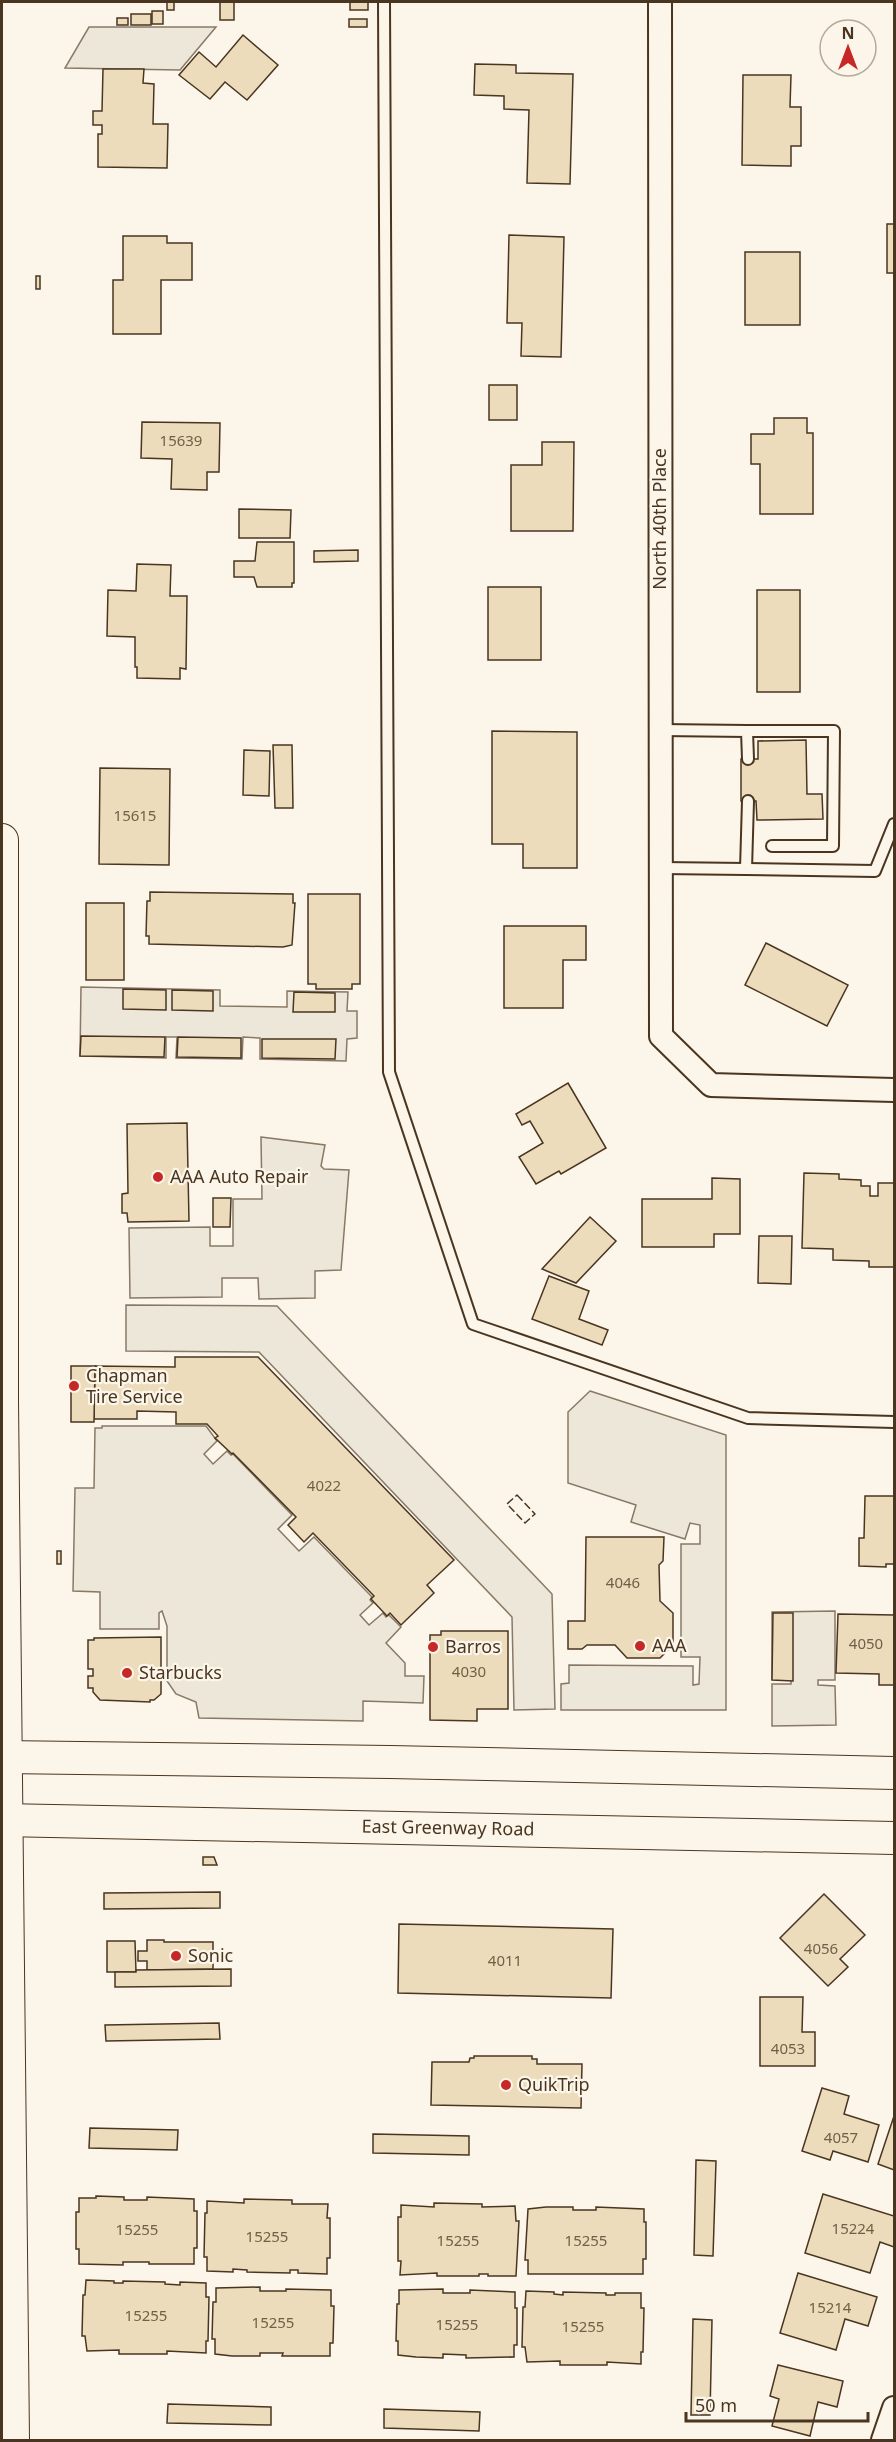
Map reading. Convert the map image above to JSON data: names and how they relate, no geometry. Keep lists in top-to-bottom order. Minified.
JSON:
{"streets":{"main road":["East Greenway Road"],"street":["North 40th Place"]},"places":["AAA Auto Repair","Chapman Tire Service","AAA","Barros","Starbucks","Sonic","QuikTrip"],"house_numbers":["15639","15615","4022","4046","4050","4030","4056","4011","4053","4057","15224","15255","15255","15255","15255","15214","15255","15255","15255","15255"],"scale_bar":"50 m","north":"top"}
